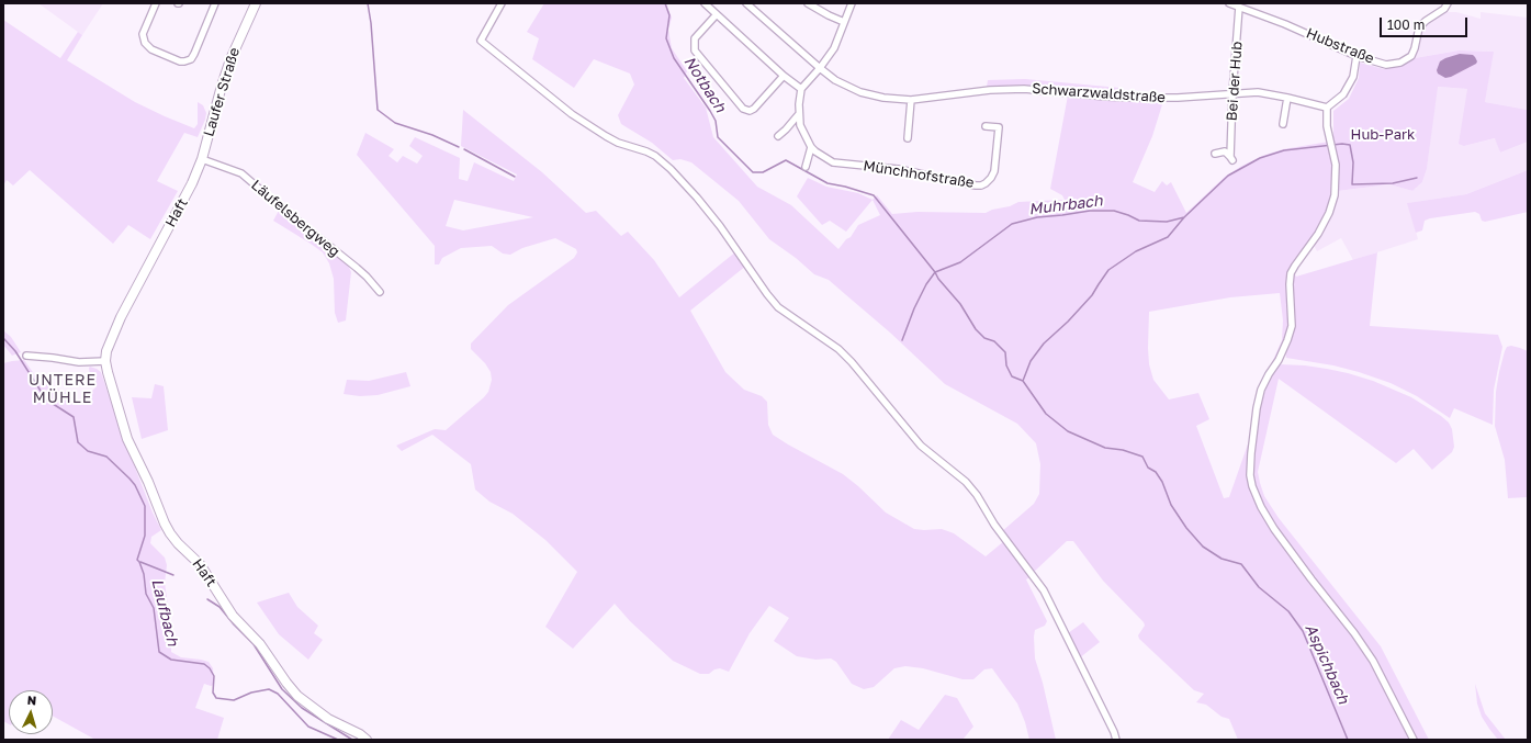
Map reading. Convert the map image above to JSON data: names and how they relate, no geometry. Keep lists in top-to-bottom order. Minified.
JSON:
{"streets":{"main road":["Laufer Straße","Haft"],"street":["Hubstraße","Bei der Hub","Schwarzwaldstraße","Münchhofstraße","Läufelsbergweg"]},"crossings":[["Hubstraße","Bei der Hub"],["Bei der Hub","Schwarzwaldstraße"],["Laufer Straße","Haft"],["Laufer Straße","Läufelsbergweg"],["Haft","Läufelsbergweg"]],"districts":["UNTERE MÜHLE"],"water":["Notbach","Muhrbach","Laufbach","Aspichbach"],"parks":["Hub-Park"],"scale_bar":"100 m","north":"top"}
